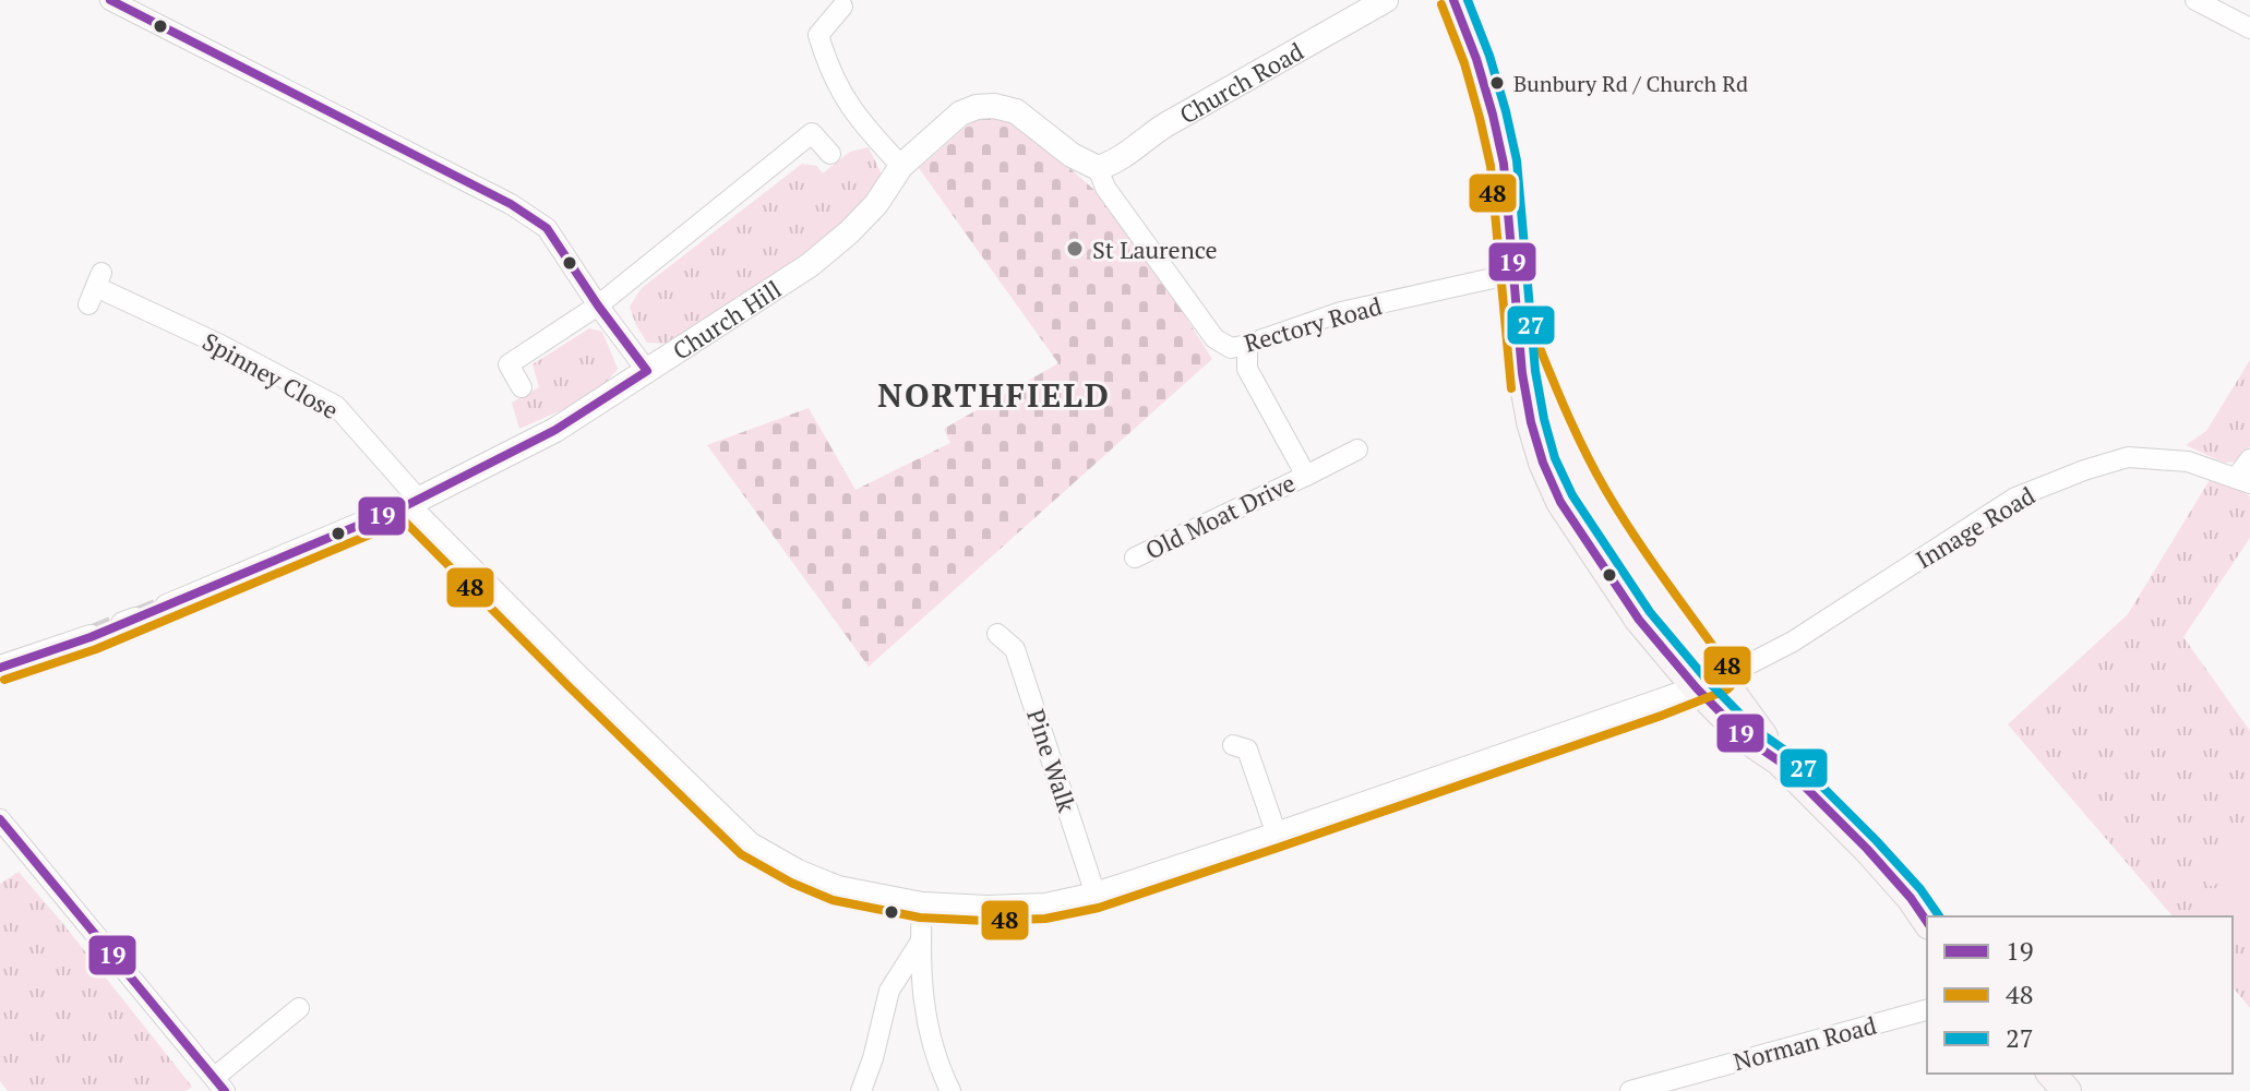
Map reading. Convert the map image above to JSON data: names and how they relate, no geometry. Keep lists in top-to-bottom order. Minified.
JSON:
{"streets":{"street":["Church Road","Church Hill","Rectory Road","Spinney Close","Old Moat Drive","Innage Road","Pine Walk","Norman Road"]},"crossings":[["Church Road","Church Hill"],["Church Road","Rectory Road"],["Church Hill","Rectory Road"],["Church Hill","Spinney Close"],["Rectory Road","Old Moat Drive"]],"districts":["NORTHFIELD"],"places":["Bunbury Rd / Church Rd","St Laurence"],"lines":["transit line 19","transit line 27","transit line 48"],"legend":["19","48","27"]}
